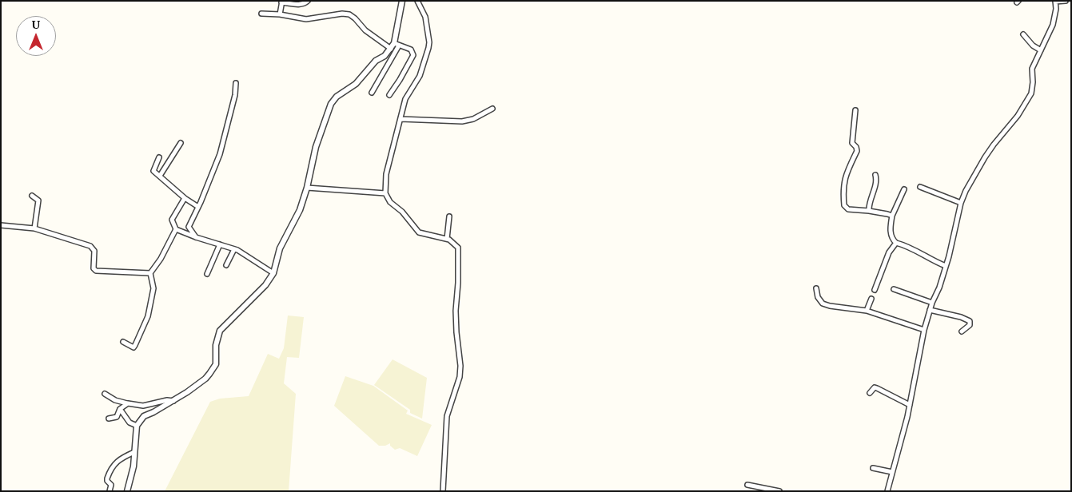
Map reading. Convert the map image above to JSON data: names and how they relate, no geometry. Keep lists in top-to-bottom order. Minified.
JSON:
{"north":"top"}
